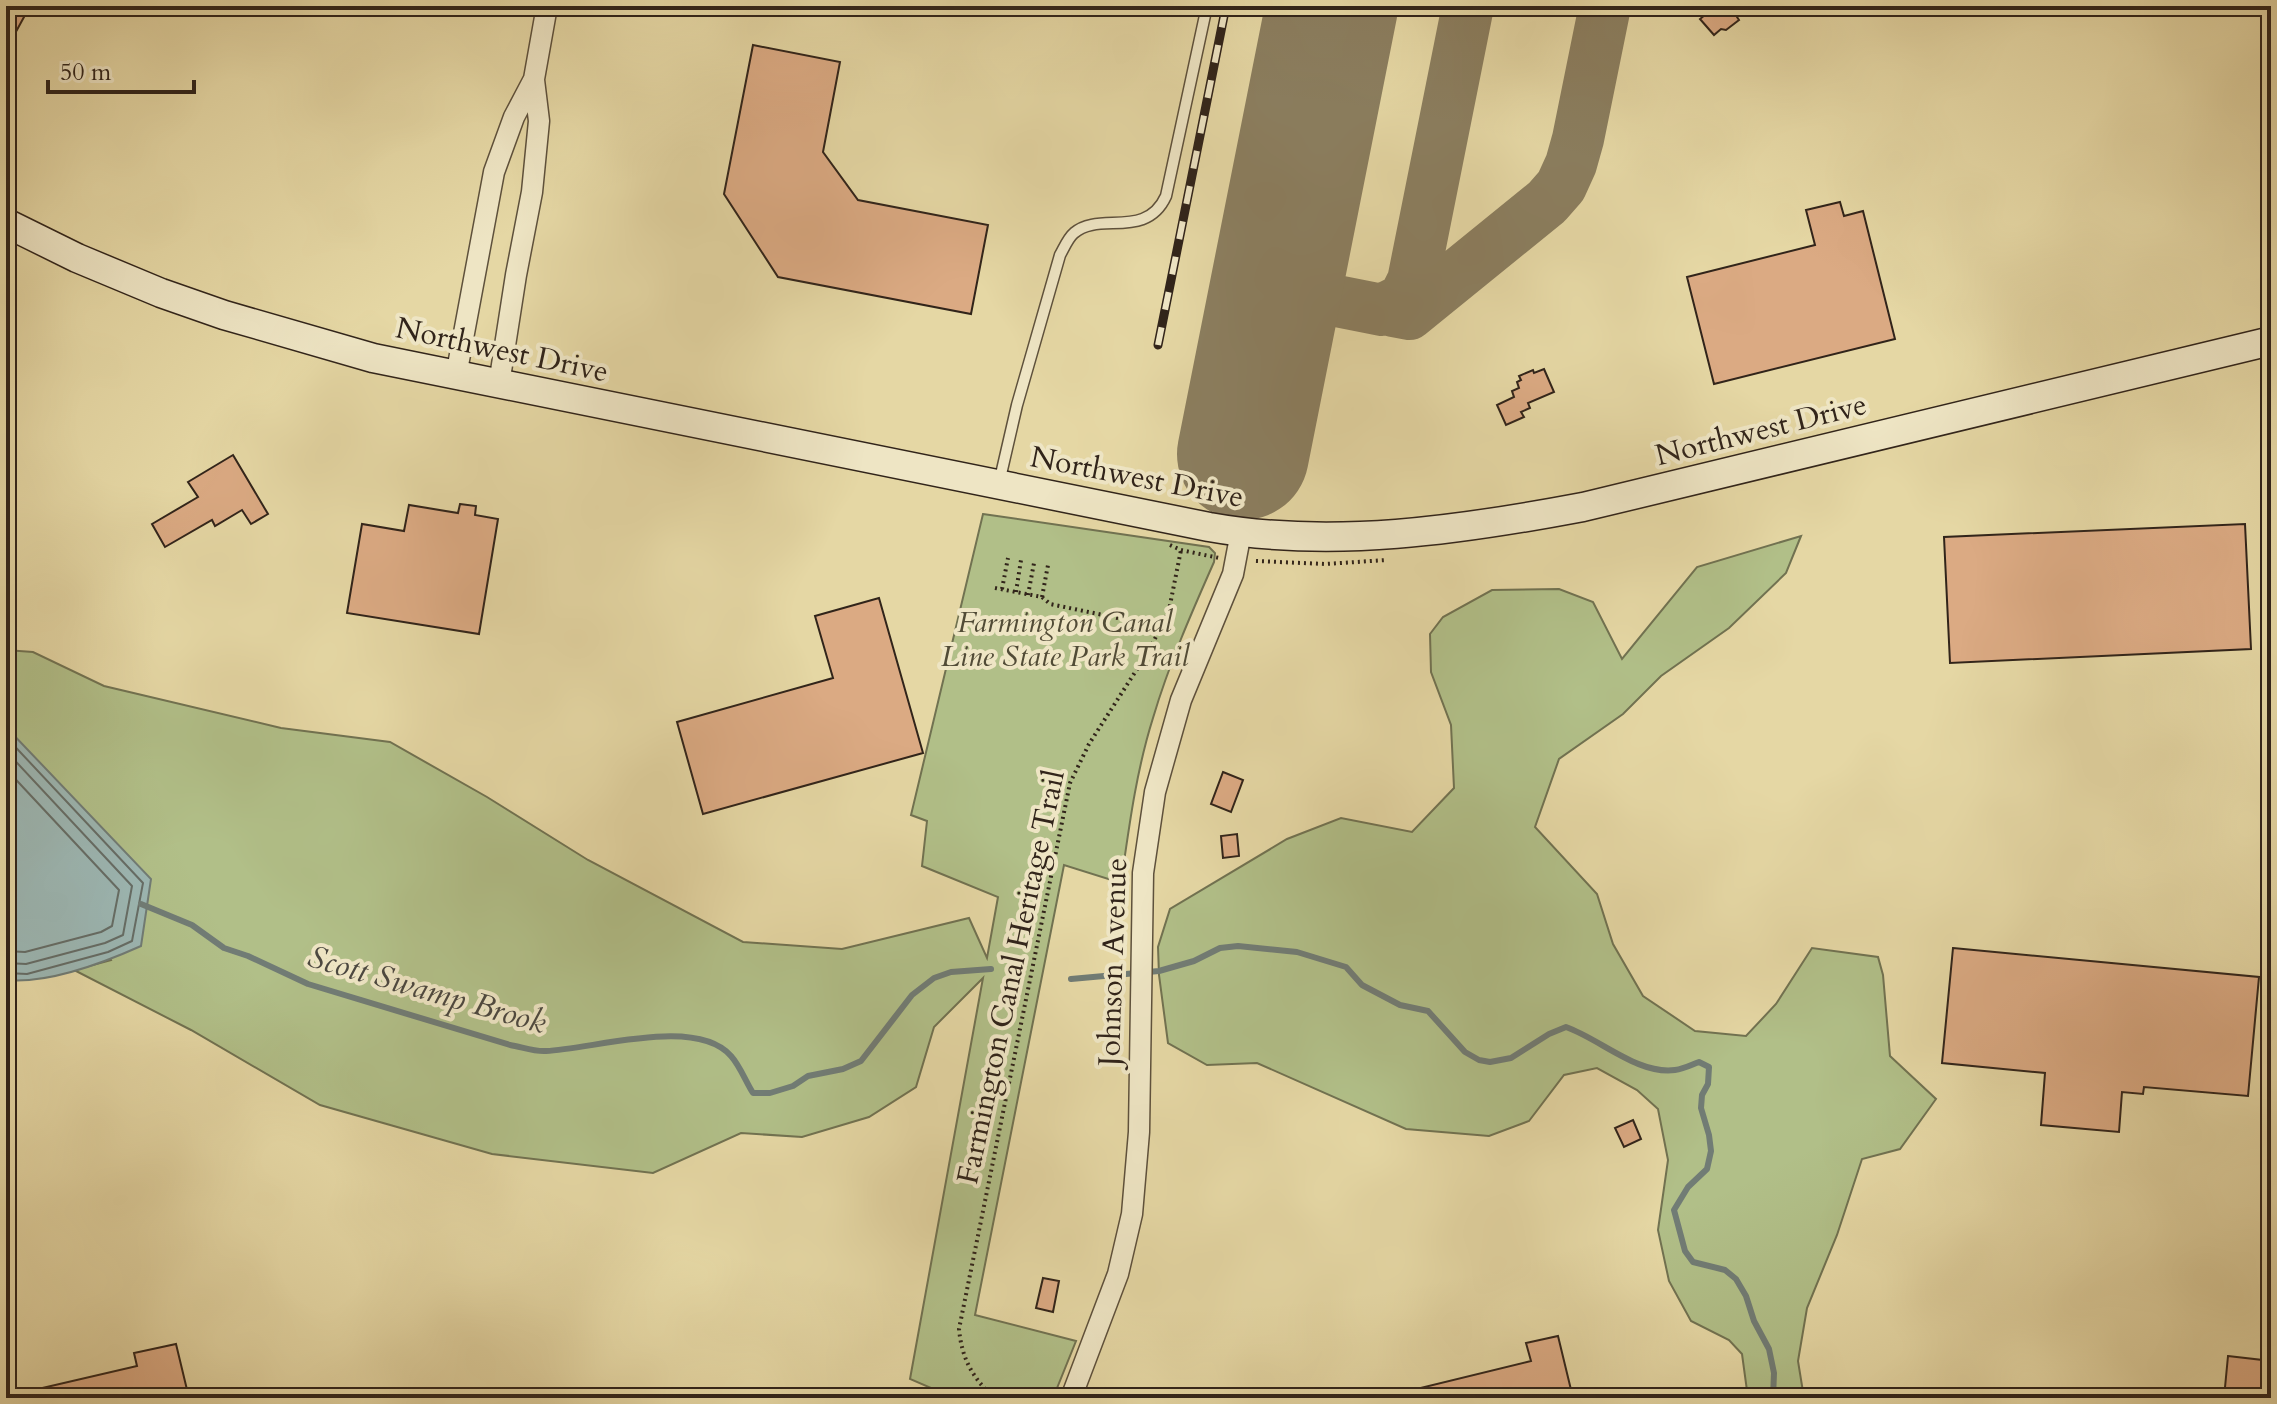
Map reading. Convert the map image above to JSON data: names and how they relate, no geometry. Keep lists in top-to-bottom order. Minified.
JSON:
{"streets":{"main road":["Northwest Drive"],"street":["Johnson Avenue"],"path":["Farmington Canal Heritage Trail"]},"crossings":[["Northwest Drive","Johnson Avenue"]],"water":["Scott Swamp Brook"],"parks":["Farmington Canal Line State Park Trail"],"scale_bar":"50 m"}
